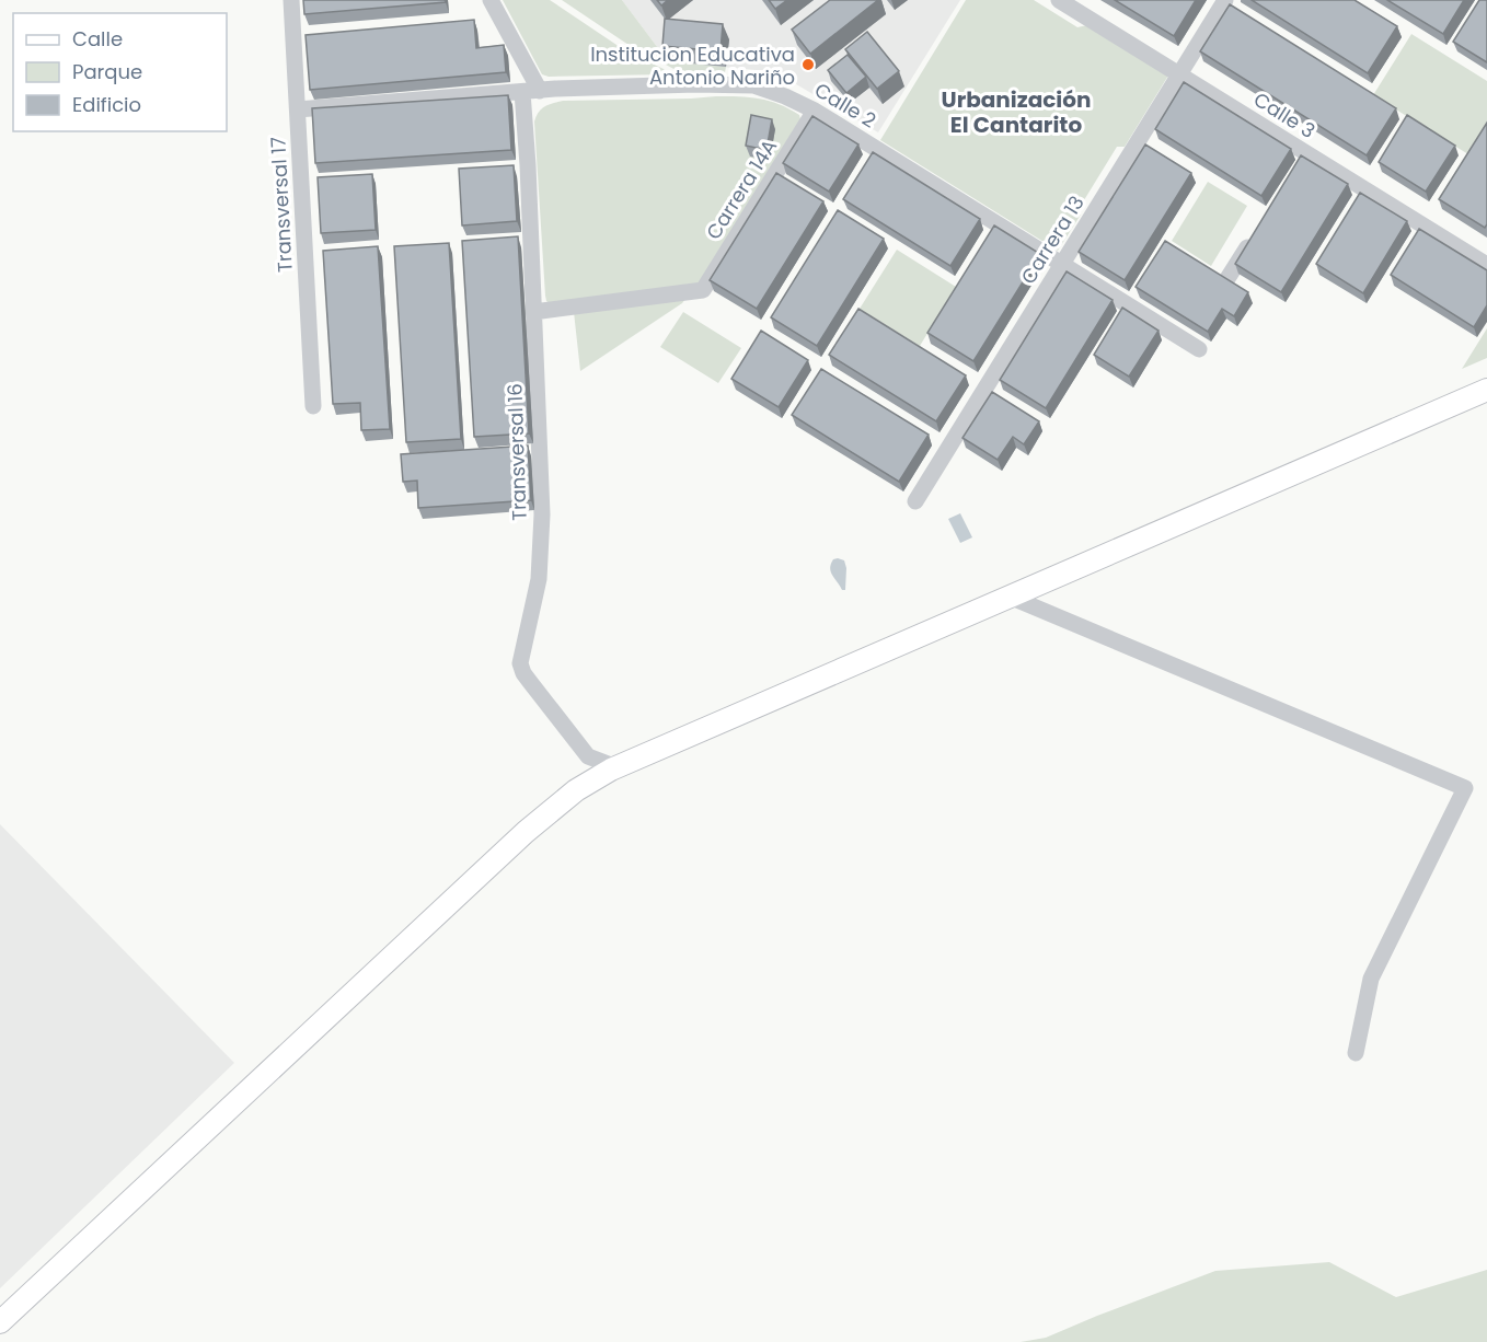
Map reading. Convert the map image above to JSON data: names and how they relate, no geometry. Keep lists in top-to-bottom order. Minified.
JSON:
{"streets":{"street":["Calle 2","Calle 3","Carrera 14A","Transversal 17","Carrera 13","Transversal 16"]},"crossings":[["Calle 2","Carrera 14A"],["Calle 2","Transversal 17"],["Calle 2","Carrera 13"],["Calle 2","Transversal 16"],["Calle 3","Carrera 13"],["Carrera 14A","Transversal 16"]],"districts":["Urbanización El Cantarito"],"places":["Institucion Educativa Antonio Nariño"],"legend":["Calle","Parque","Edificio"]}
